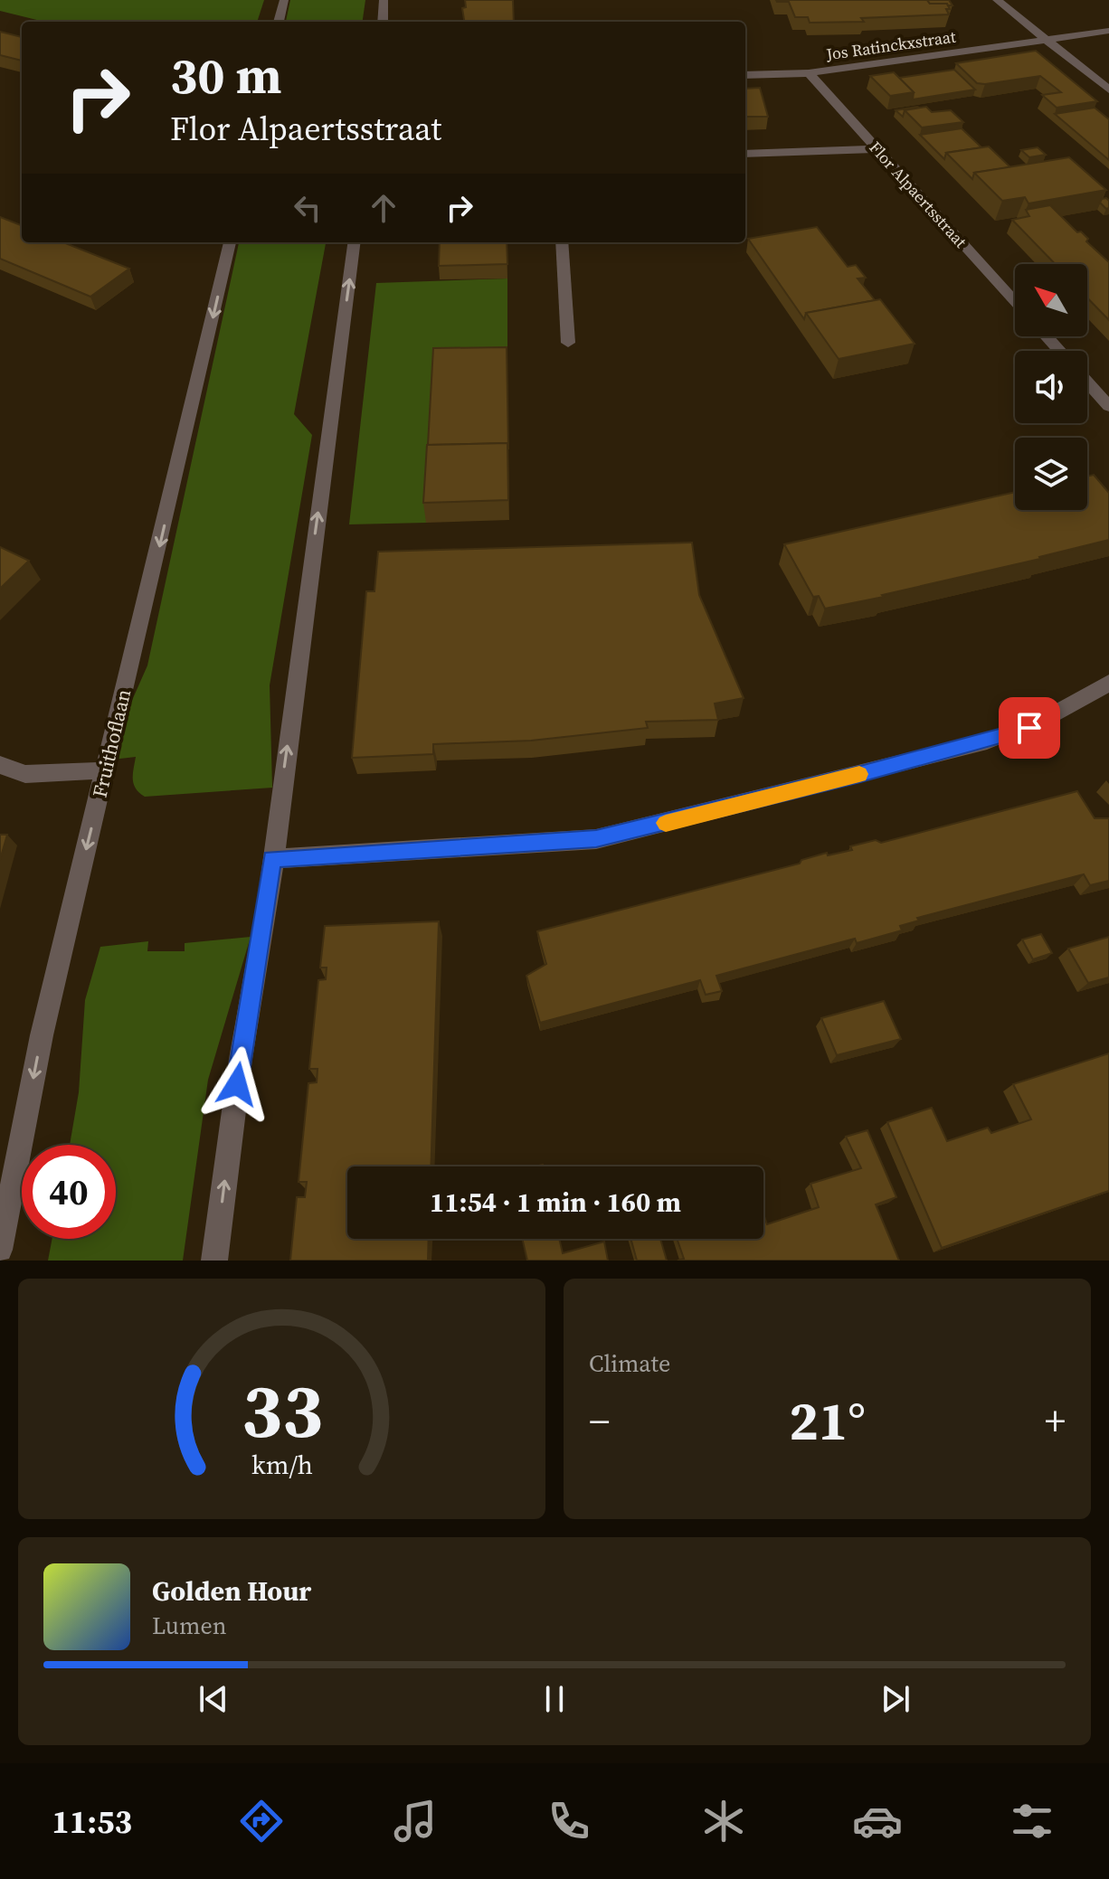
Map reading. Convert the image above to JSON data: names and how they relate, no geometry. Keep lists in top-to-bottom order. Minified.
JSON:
{"streets":{"street":["Jos Ratinckxstraat","Flor Alpaertsstraat","Fruithoflaan"]},"crossings":[["Jos Ratinckxstraat","Flor Alpaertsstraat"]],"north":"top left","page":{"turn":["30 m","Flor Alpaertsstraat"],"limit":"40","trip":"11:54 · 1 min · 160 m","tile":"Climate","heat":["−","21°","+"],"song":["Golden Hour","Lumen"],"tabs":"11:53","gauge":["33","km/h"]}}
